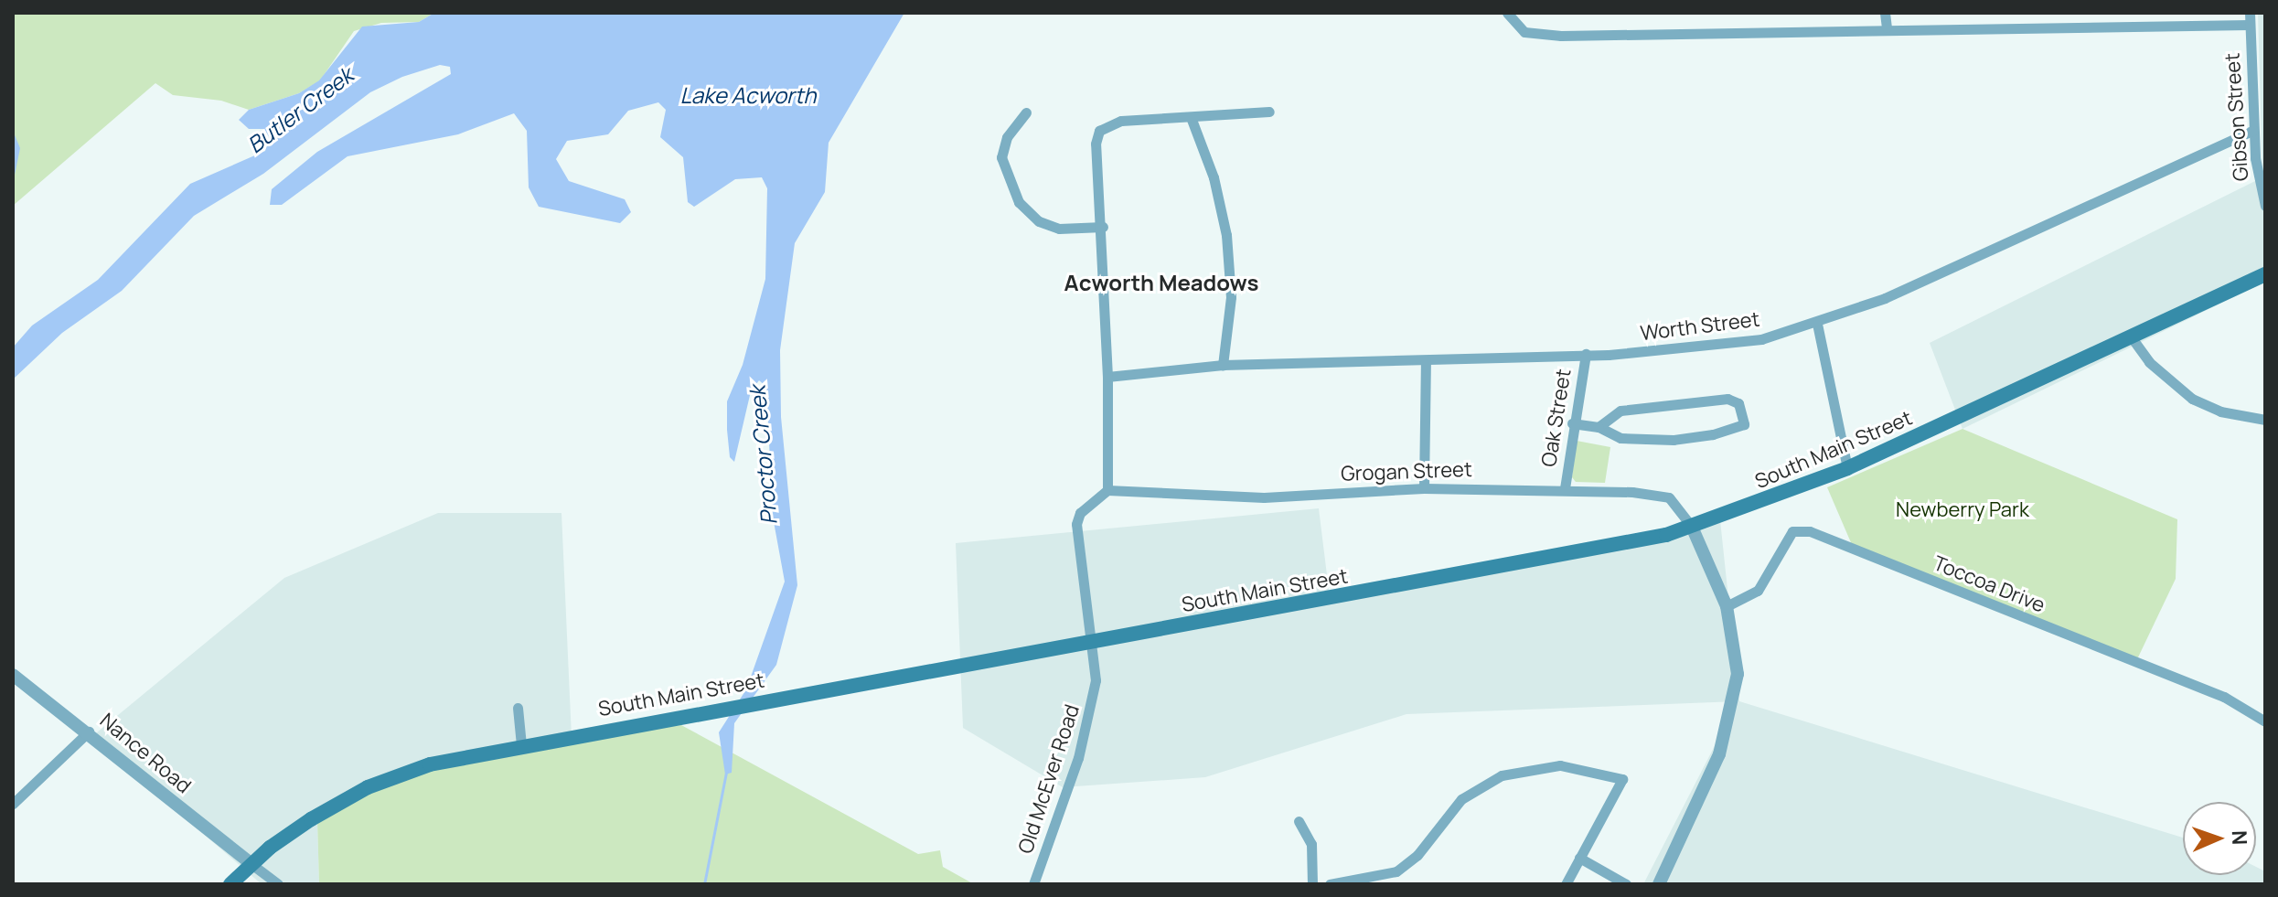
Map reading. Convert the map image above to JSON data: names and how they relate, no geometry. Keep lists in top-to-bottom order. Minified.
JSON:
{"streets":{"main road":["South Main Street"],"street":["Gibson Street","Worth Street","Oak Street","Grogan Street","Toccoa Drive","Nance Road","Old McEver Road"]},"crossings":[["Gibson Street","Worth Street"],["Worth Street","Oak Street"],["Oak Street","Grogan Street"],["South Main Street","Grogan Street"],["South Main Street","Nance Road"],["South Main Street","Old McEver Road"],["Grogan Street","Old McEver Road"]],"districts":["Acworth Meadows"],"water":["Lake Acworth","Butler Creek","Proctor Creek"],"parks":["Newberry Park"],"north":"right"}
